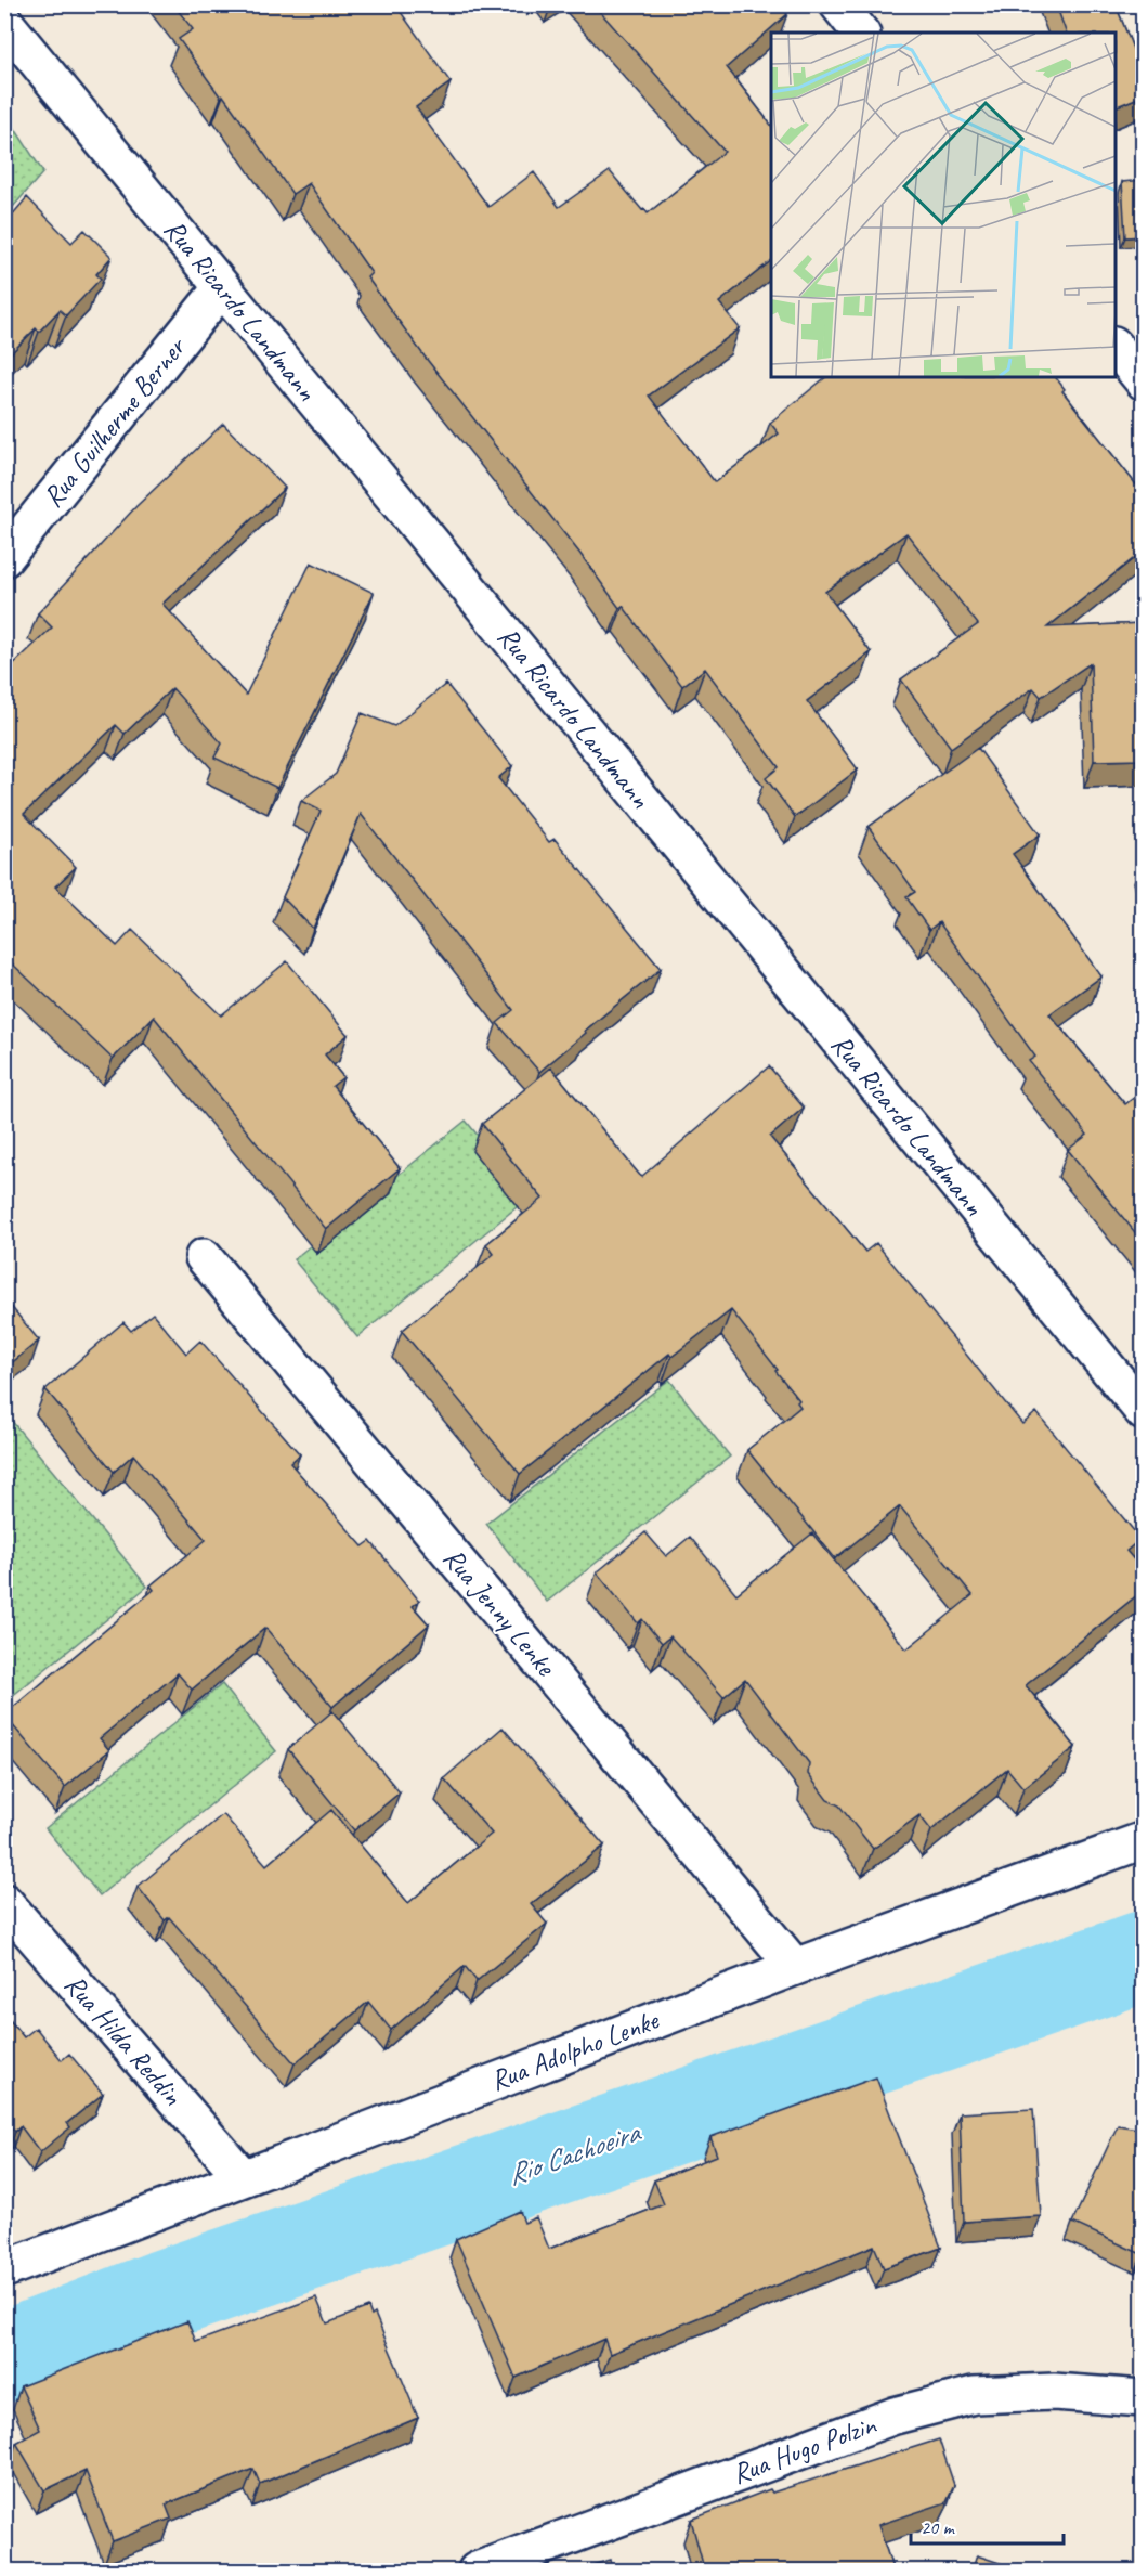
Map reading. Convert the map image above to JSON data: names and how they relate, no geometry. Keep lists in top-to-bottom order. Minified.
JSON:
{"streets":{"street":["Rua Ricardo Landmann","Rua Guilherme Berner","Rua Jenny Lenke","Rua Hilda Reddin","Rua Adolpho Lenke","Rua Hugo Polzin"]},"crossings":[["Rua Ricardo Landmann","Rua Guilherme Berner"],["Rua Jenny Lenke","Rua Adolpho Lenke"],["Rua Hilda Reddin","Rua Adolpho Lenke"]],"water":["Rio Cachoeira"],"scale_bar":"20 m"}
